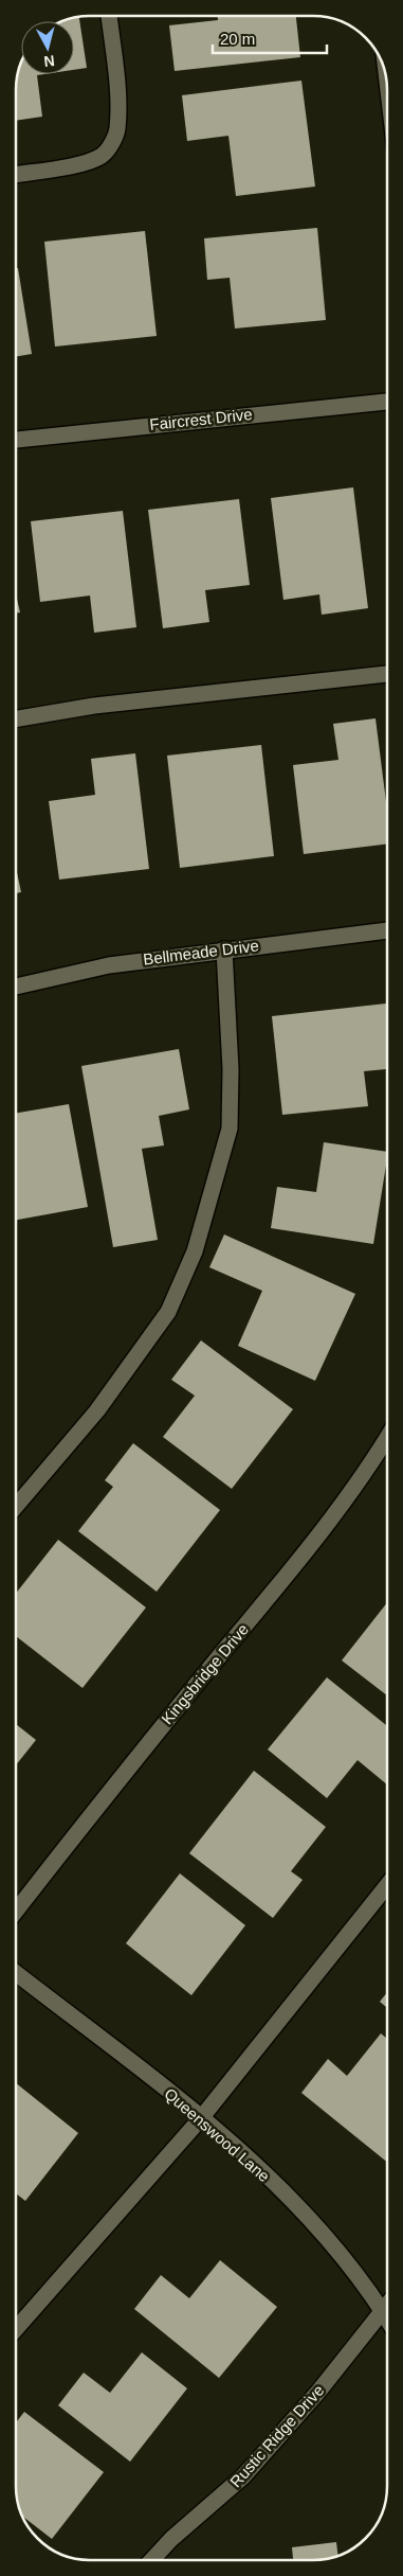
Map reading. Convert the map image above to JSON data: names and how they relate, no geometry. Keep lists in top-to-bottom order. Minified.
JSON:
{"streets":{"street":["Faircrest Drive","Bellmeade Drive","Kingsbridge Drive","Queenswood Lane","Rustic Ridge Drive"]},"crossings":[["Queenswood Lane","Rustic Ridge Drive"]],"scale_bar":"20 m","north":"bottom"}
